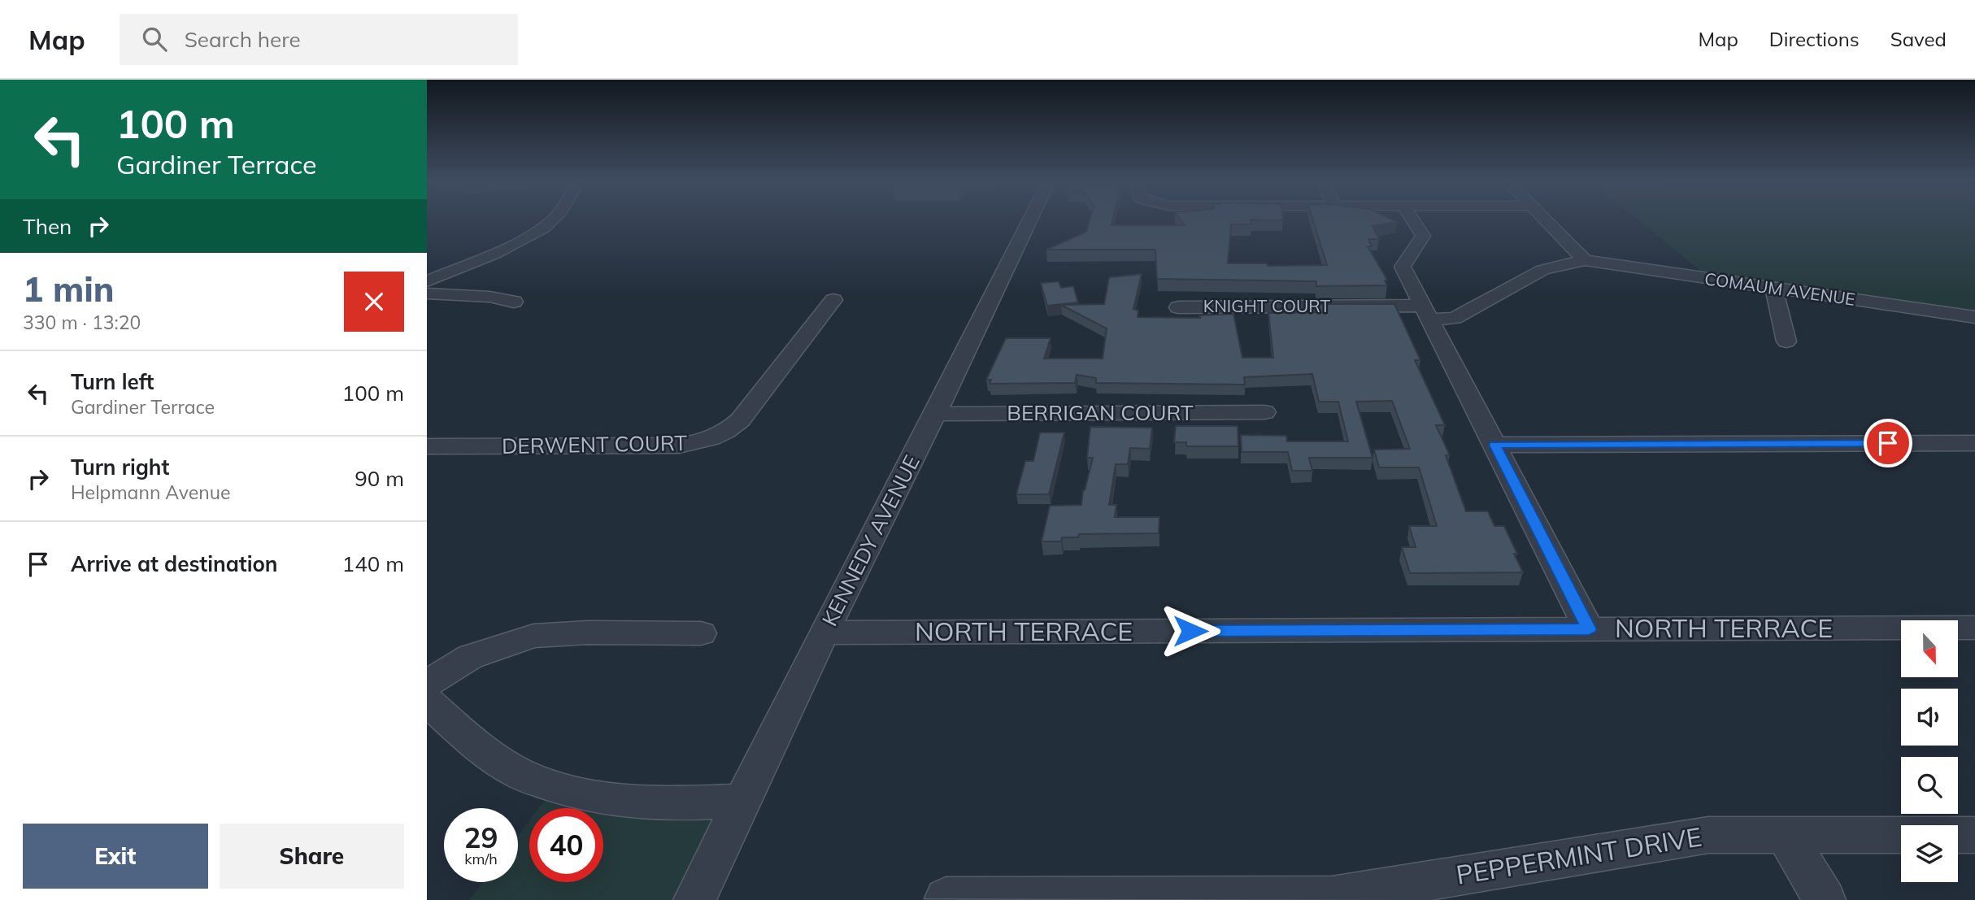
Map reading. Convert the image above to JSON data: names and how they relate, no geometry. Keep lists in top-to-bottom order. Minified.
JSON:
{"streets":{"street":["COMAUM AVENUE","KNIGHT COURT","BERRIGAN COURT","DERWENT COURT","KENNEDY AVENUE","NORTH TERRACE","PEPPERMINT DRIVE"]},"crossings":[["COMAUM AVENUE","KNIGHT COURT"],["BERRIGAN COURT","KENNEDY AVENUE"],["KENNEDY AVENUE","NORTH TERRACE"]],"north":"bottom","page":{"header":"Map","search":"Search here","nav":["Map","Directions","Saved"],"turn":["100 m","Gardiner Terrace"],"then":"Then","heading":["1 min","330 m · 13:20"],"list":[{"name":"Turn left","note":"Gardiner Terrace","value":"100 m"},{"name":"Turn right","note":"Helpmann Avenue","value":"90 m"},{"name":"Arrive at destination","value":"140 m"}],"speed":"29 km/h","limit":"40","buttons":["Exit","Share"]}}
